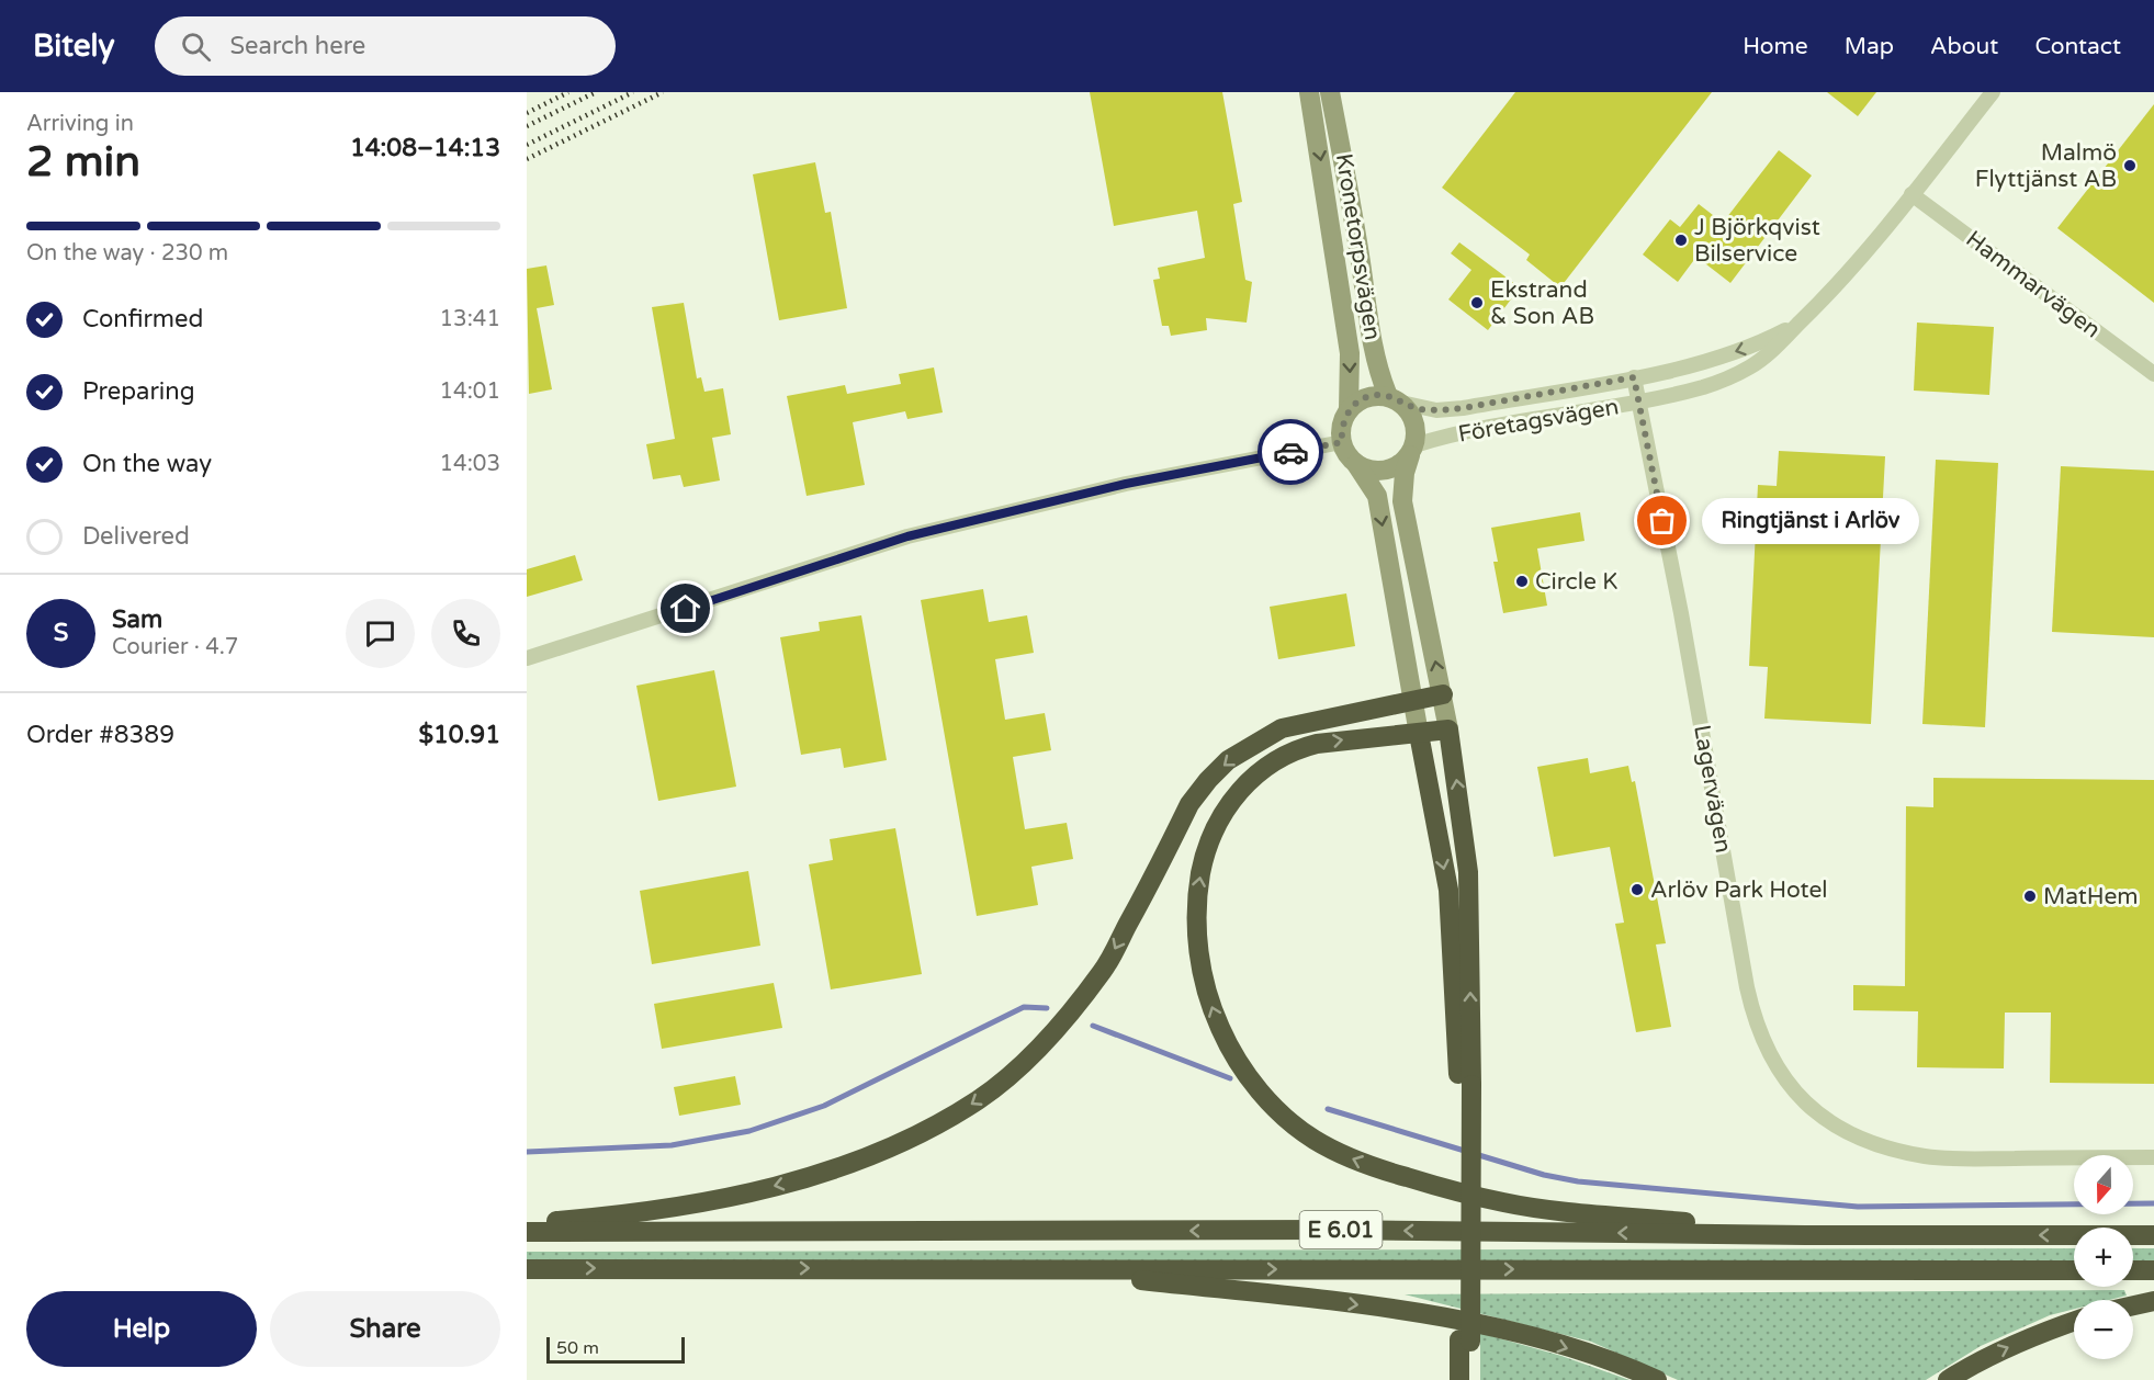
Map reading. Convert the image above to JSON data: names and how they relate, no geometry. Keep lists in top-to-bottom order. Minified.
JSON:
{"streets":{"highway":["E 6.01"],"main road":["Kronetorpsvägen"],"street":["Hammarvägen","Företagsvägen","Lagervägen"]},"crossings":[["Kronetorpsvägen","Företagsvägen"],["Hammarvägen","Företagsvägen"],["Företagsvägen","Lagervägen"]],"places":["Malmö Flyttjänst AB","J Björkqvist Bilservice","Ekstrand & Son AB","Ringtjänst i Arlöv","Circle K","Arlöv Park Hotel","MatHem"],"scale_bar":"50 m","north":"bottom","page":{"header":"Bitely","search":"Search here","nav":["Home","Map","About","Contact"],"heading":["2 min","Arriving in","14:08–14:13"],"panel":["Sam","Courier · 4.7","Order #8389","$10.91"],"bar":"On the way · 230 m","list":[["Confirmed","13:41"],["Preparing","14:01"],["On the way","14:03"],"Delivered"],"bubble":"Ringtjänst i Arlöv","round":"S","map_buttons":["+","−"],"buttons":["Help","Share"],"scale":"50 m"}}
